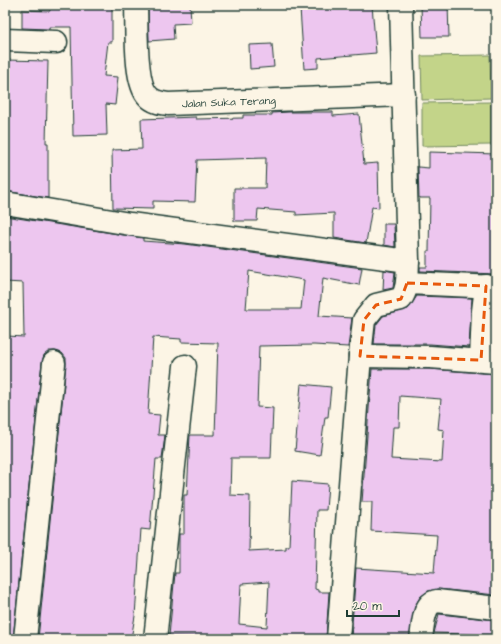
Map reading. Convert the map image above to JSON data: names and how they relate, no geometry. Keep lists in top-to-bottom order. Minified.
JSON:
{"streets":{"street":["Jalan Suka Terang"]},"scale_bar":"20 m"}
